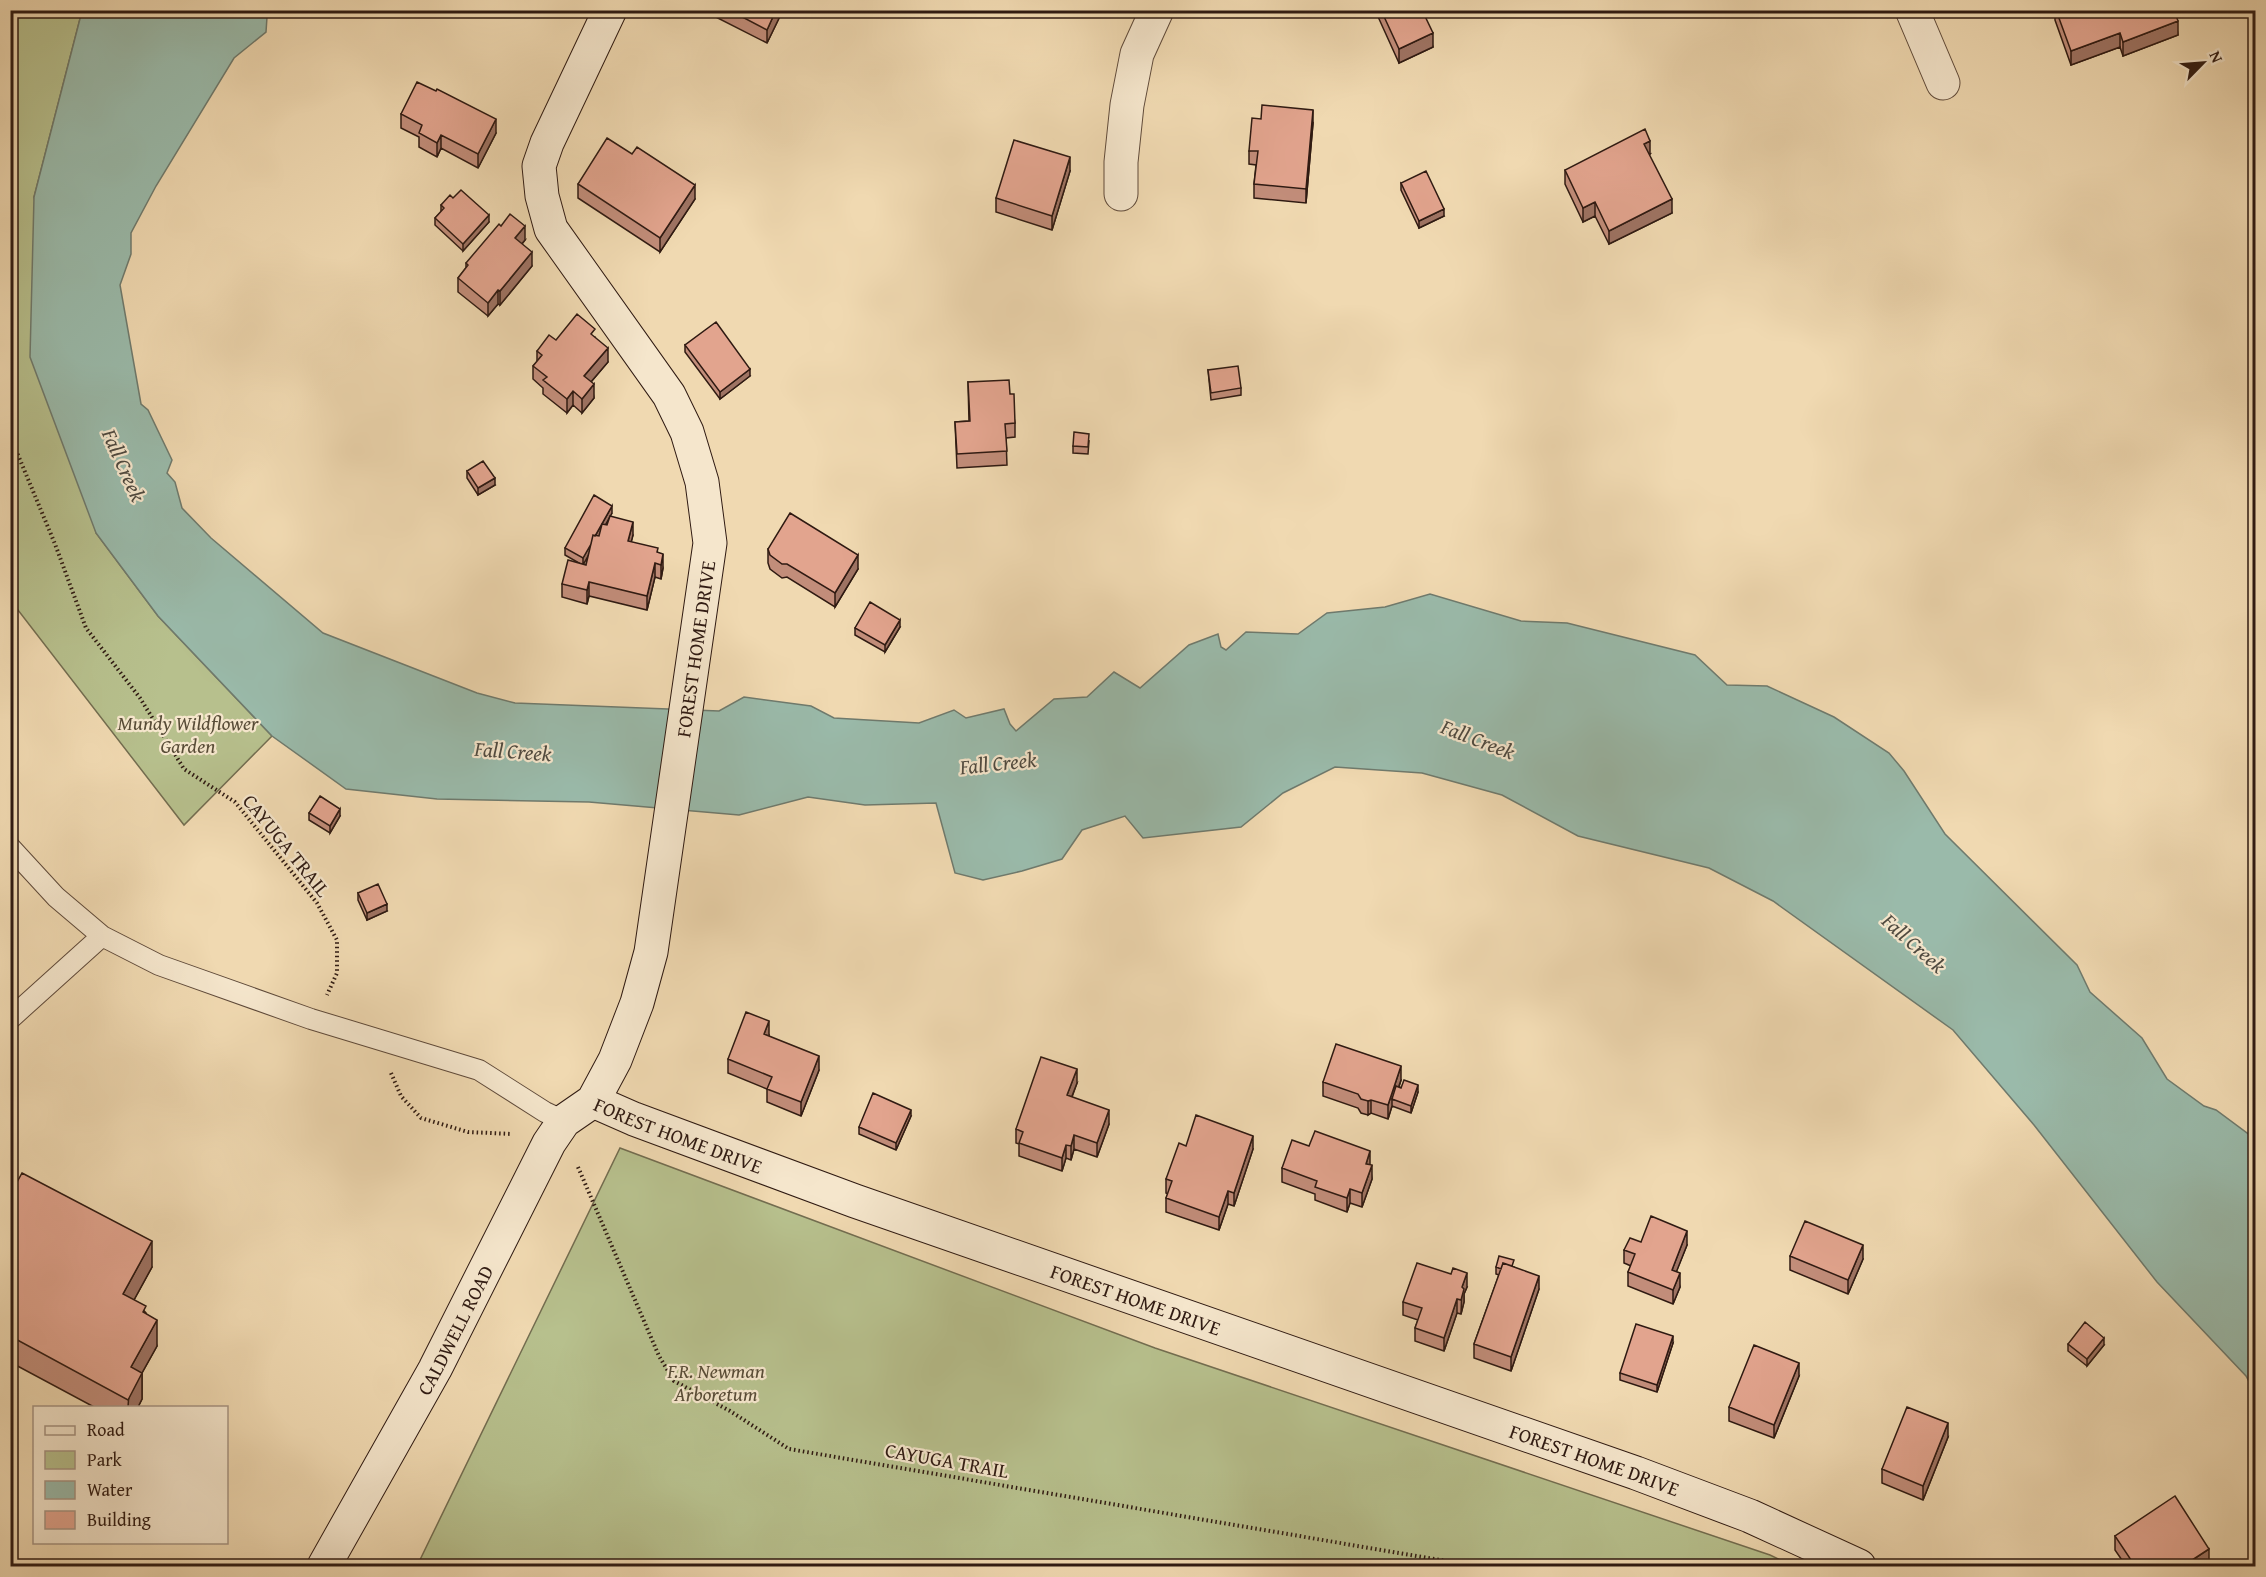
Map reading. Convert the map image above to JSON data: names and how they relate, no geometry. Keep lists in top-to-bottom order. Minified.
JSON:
{"streets":{"street":["FOREST HOME DRIVE","CALDWELL ROAD"],"path":["CAYUGA TRAIL"]},"crossings":[["FOREST HOME DRIVE","CALDWELL ROAD"]],"water":["Fall Creek"],"parks":["Mundy Wildflower Garden","F.R. Newman Arboretum"],"legend":["Road","Park","Water","Building"],"north":"top right"}
